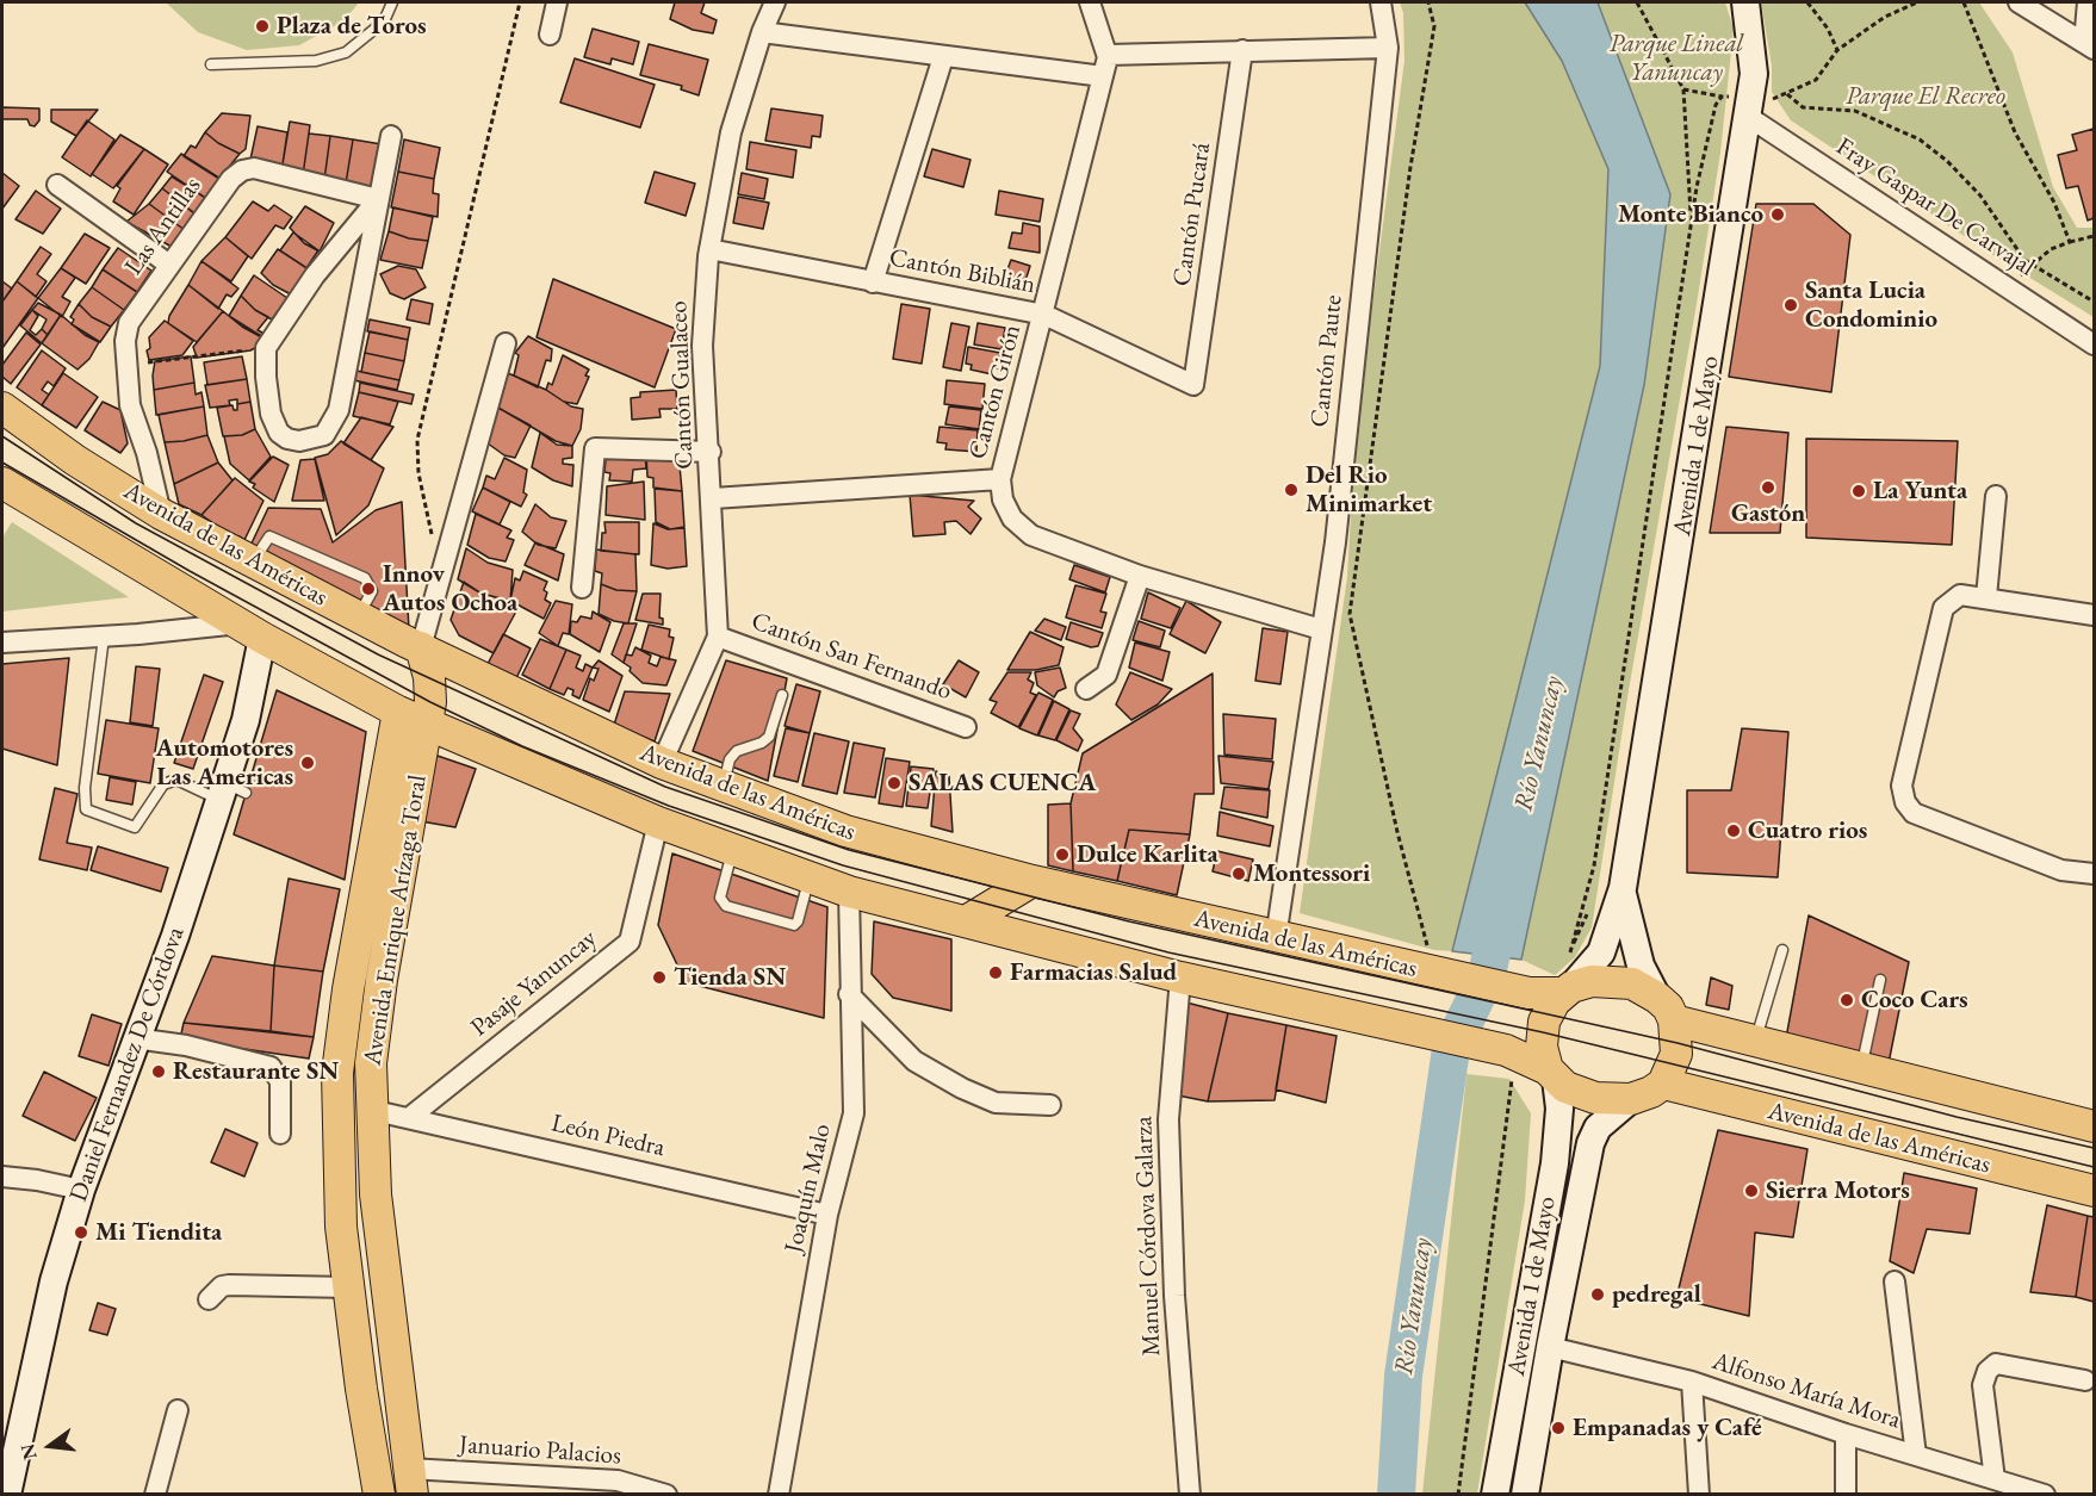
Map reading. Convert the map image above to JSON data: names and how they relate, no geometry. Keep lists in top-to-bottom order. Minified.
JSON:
{"streets":{"main road":["Avenida 1 de Mayo","Avenida de las Américas","Avenida Enrique Arízaga Toral","Daniel Fernandez De Córdova"],"street":["Fray Gaspar De Carvajal","Cantón Pucará","Las Antillas","Cantón Biblián","Cantón Paute","Cantón Gualaceo","Cantón Girón","Cantón San Fernando","Pasaje Yanuncay","León Piedra","Joaquín Malo","Manuel Córdova Galarza","Alfonso María Mora","Januario Palacios"]},"crossings":[["Fray Gaspar De Carvajal","Avenida 1 de Mayo"],["Cantón Pucará","Cantón Biblián"],["Las Antillas","Avenida de las Américas"],["Cantón Biblián","Cantón Gualaceo"],["Cantón Biblián","Cantón Girón"],["Cantón Paute","Cantón Girón"],["Cantón Paute","Avenida de las Américas"],["Cantón Gualaceo","Avenida de las Américas"],["Cantón Gualaceo","Cantón San Fernando"],["Avenida 1 de Mayo","Avenida de las Américas"],["Avenida 1 de Mayo","Alfonso María Mora"],["Avenida de las Américas","Avenida Enrique Arízaga Toral"],["Avenida Enrique Arízaga Toral","León Piedra"],["Avenida Enrique Arízaga Toral","Januario Palacios"],["Pasaje Yanuncay","León Piedra"],["León Piedra","Joaquín Malo"]],"water":["Río Yanuncay"],"parks":["Parque Lineal Yanuncay","Parque El Recreo"],"places":["Plaza de Toros","Monte Bianco","Santa Lucia Condominio","Gastón","Del Rio Minimarket","La Yunta","Innov Autos Ochoa","Automotores Las Americas","SALAS CUENCA","Cuatro rios","Dulce Karlita","Montessori","Farmacias Salud","Tienda SN","Coco Cars","Restaurante SN","Sierra Motors","Mi Tiendita","pedregal","Empanadas y Café"],"north":"left"}
